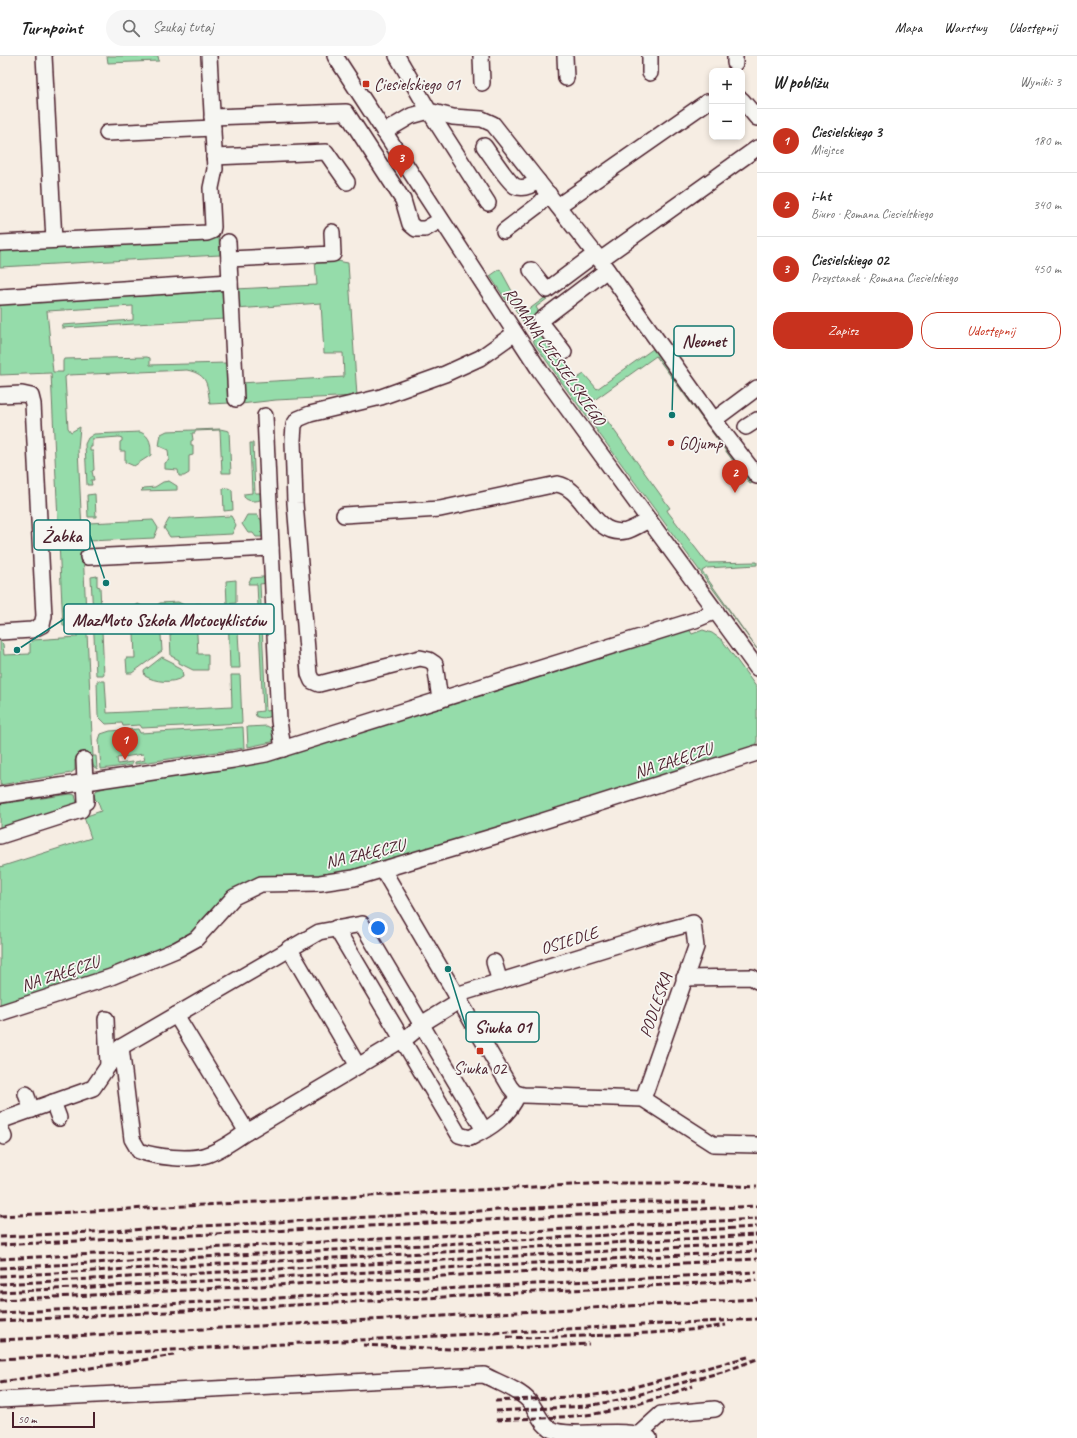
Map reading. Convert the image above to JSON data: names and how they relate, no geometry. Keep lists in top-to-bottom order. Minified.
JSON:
{"streets":{"street":["ROMANA CIESIELSKIEGO","NA ZAŁĘCZU","OSIEDLE","PODLESKA"]},"crossings":[["OSIEDLE","PODLESKA"]],"places":{"transit":["Ciesielskiego 01","Siwka 02"],"other":["Neonet","GOjump","Żabka","MazMoto Szkoła Motocyklistów","Siwka 01"]},"scale_bar":"50 m","page":{"header":"Turnpoint","search":"Szukaj tutaj","nav":["Mapa","Warstwy","Udostępnij"],"heading":["W pobliżu","Wyniki: 3"],"map_buttons":["+","−"],"list":[{"mark":"1","name":"Ciesielskiego 3","note":"Miejsce","value":"180 m"},{"mark":"2","name":"i-ht","note":"Biuro · Romana Ciesielskiego","value":"340 m"},{"mark":"3","name":"Ciesielskiego 02","note":"Przystanek · Romana Ciesielskiego","value":"450 m"}],"pins":["3","2","1"],"buttons":["Zapisz","Udostępnij"],"scale":"50 m"}}
